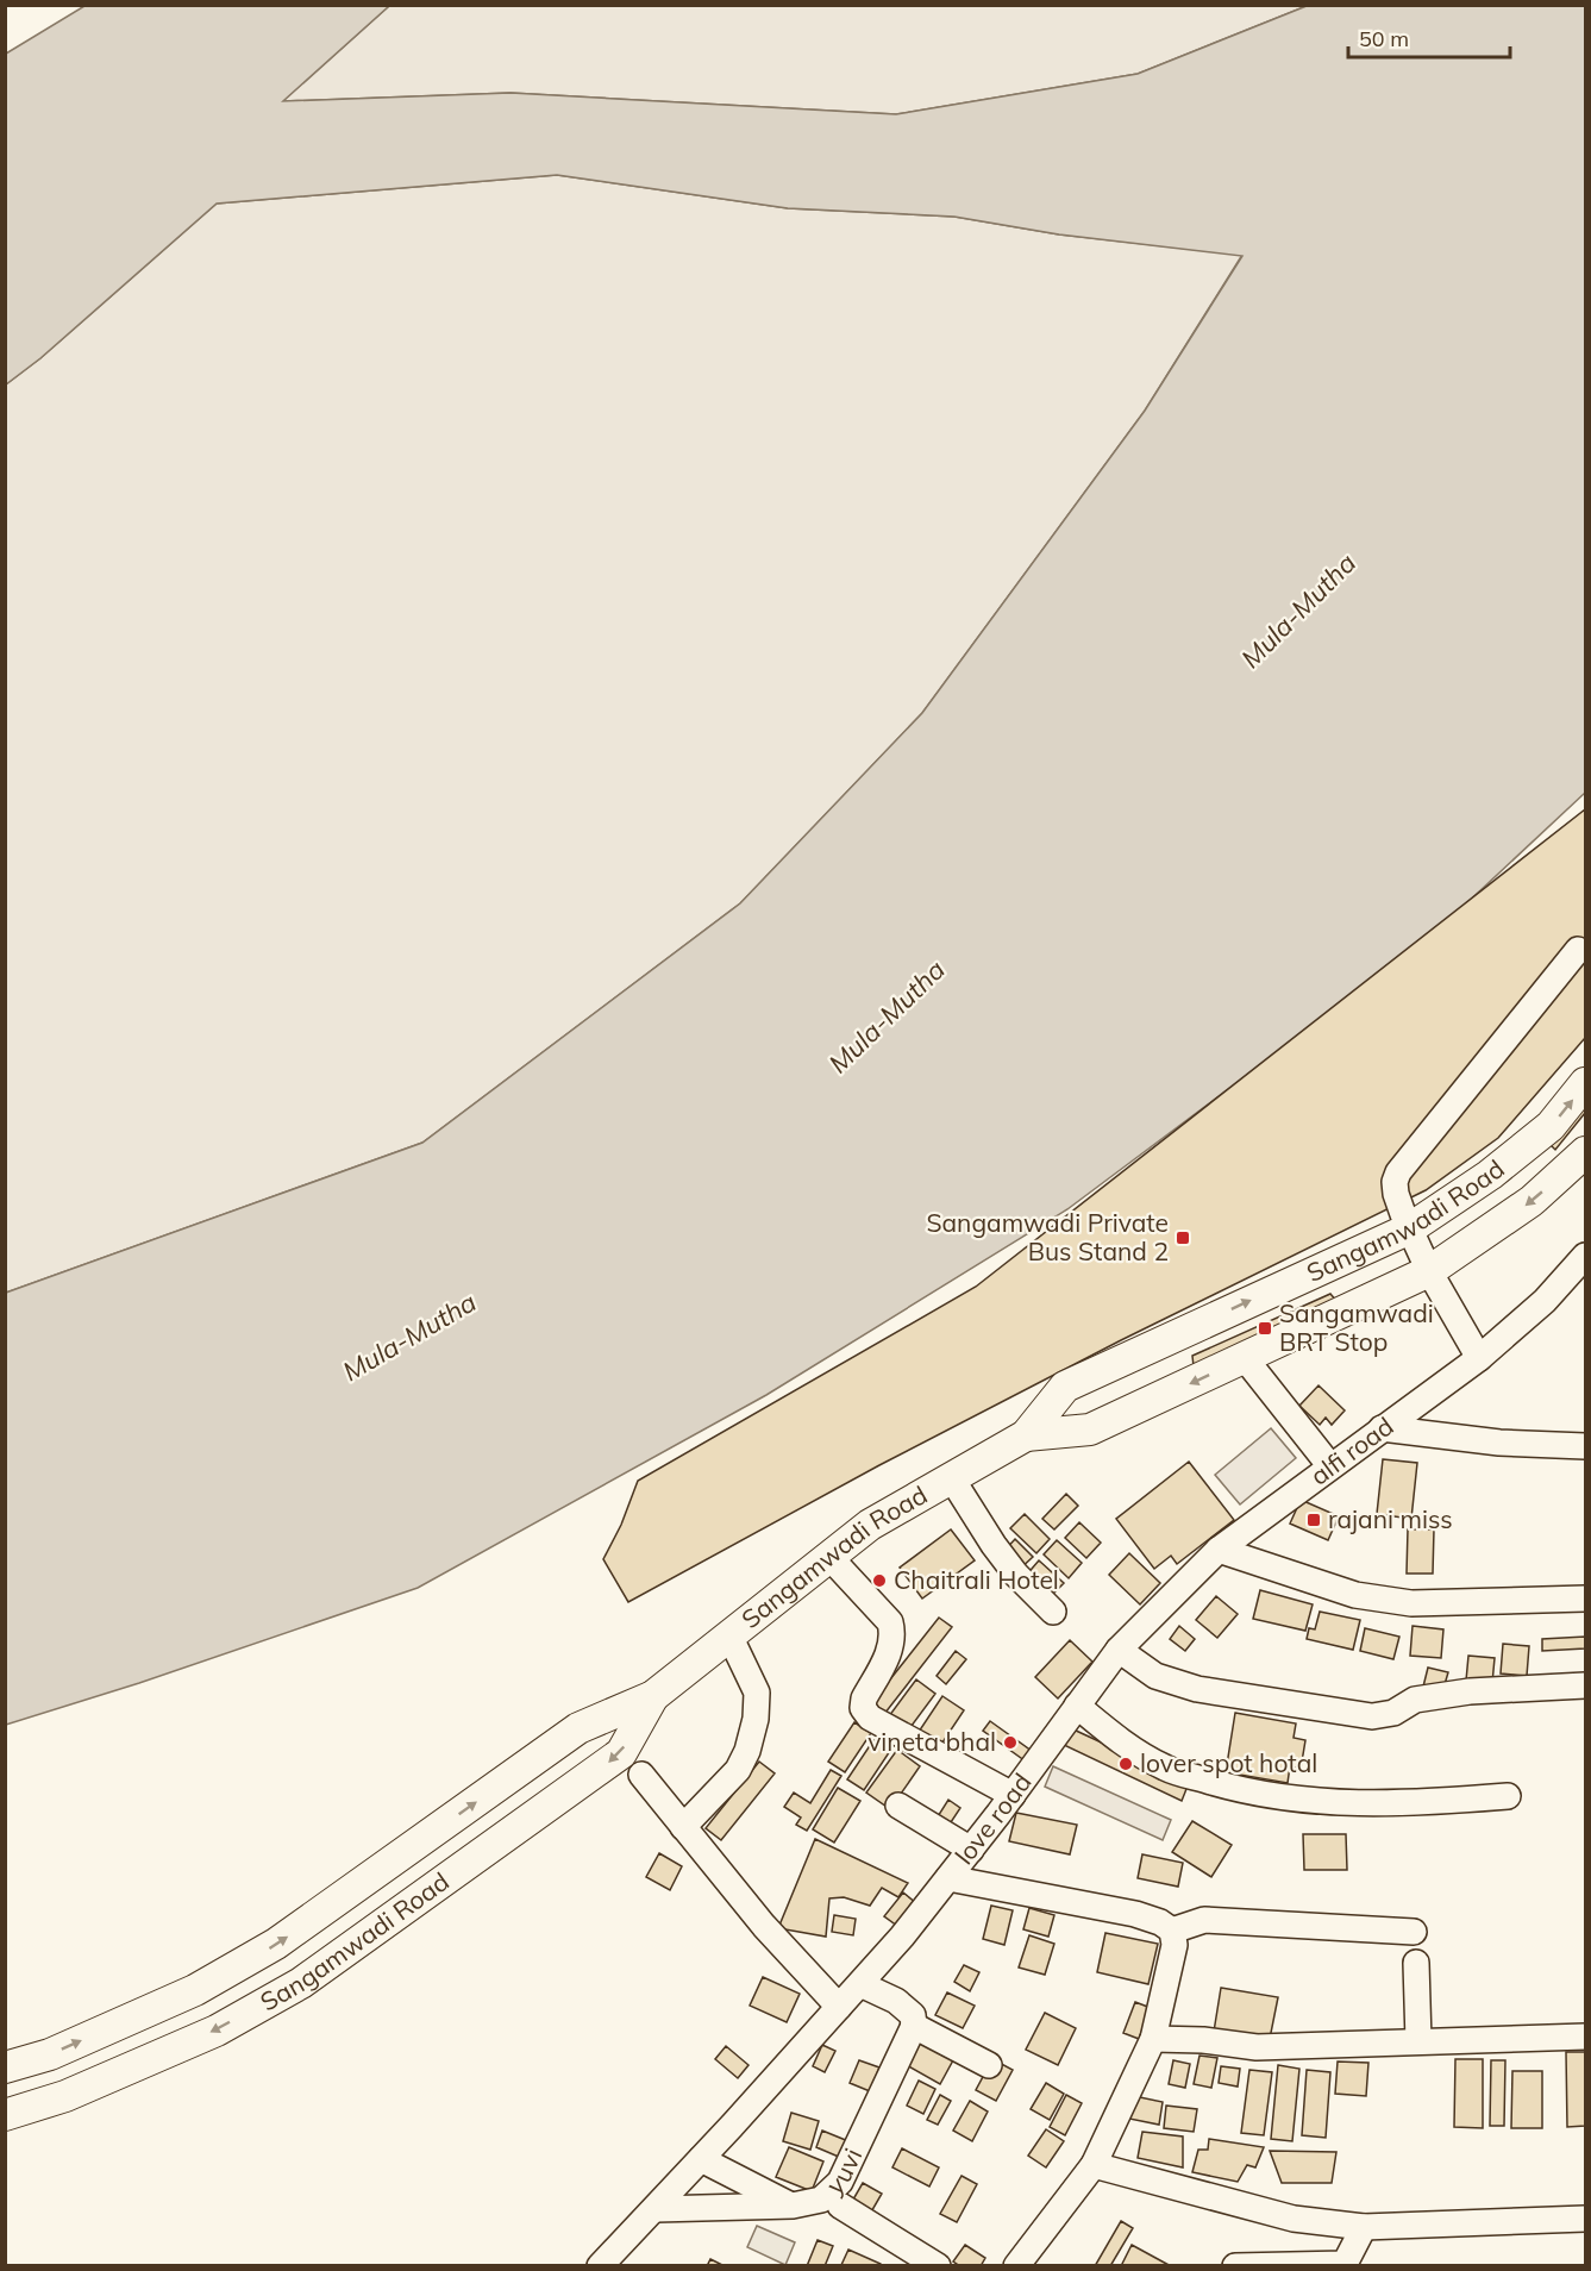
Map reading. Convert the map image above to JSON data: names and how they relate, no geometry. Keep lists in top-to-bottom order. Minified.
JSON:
{"streets":{"main road":["Sangamwadi Road"],"street":["alfi road","love road","yuvi"]},"crossings":[["alfi road","love road"],["love road","yuvi"]],"water":["Mula-Mutha"],"places":{"transit":["Sangamwadi Private Bus Stand 2","Sangamwadi BRT Stop","rajani miss"],"other":["Chaitrali Hotel","vineta bhal","lover spot hotal"]},"scale_bar":"50 m"}
